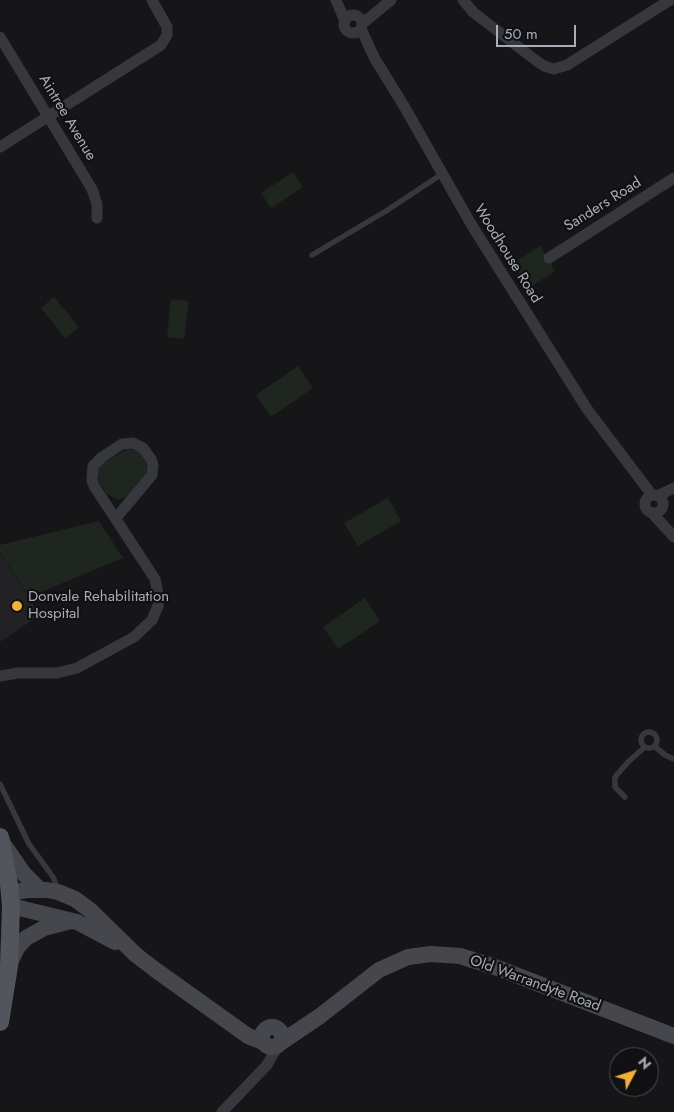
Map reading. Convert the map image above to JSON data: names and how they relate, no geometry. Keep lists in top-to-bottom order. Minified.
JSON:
{"streets":{"main road":["Old Warrandyte Road"],"street":["Aintree Avenue","Sanders Road","Woodhouse Road"]},"places":["Donvale Rehabilitation Hospital"],"scale_bar":"50 m","north":"top right"}
